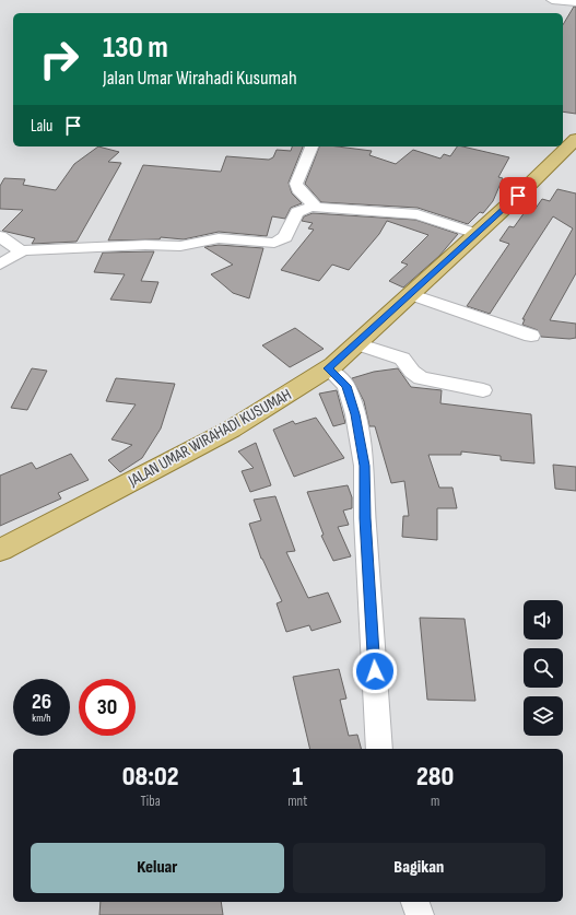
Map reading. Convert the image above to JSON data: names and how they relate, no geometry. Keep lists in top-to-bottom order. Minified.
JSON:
{"streets":{"main road":["JALAN UMAR WIRAHADI KUSUMAH"]},"page":{"turn":["130 m","Jalan Umar Wirahadi Kusumah"],"then":"Lalu","speed":"26 km/h","limit":"30","eta":["08:02","Tiba","1","mnt","280","m"],"buttons":["Keluar","Bagikan"]}}
